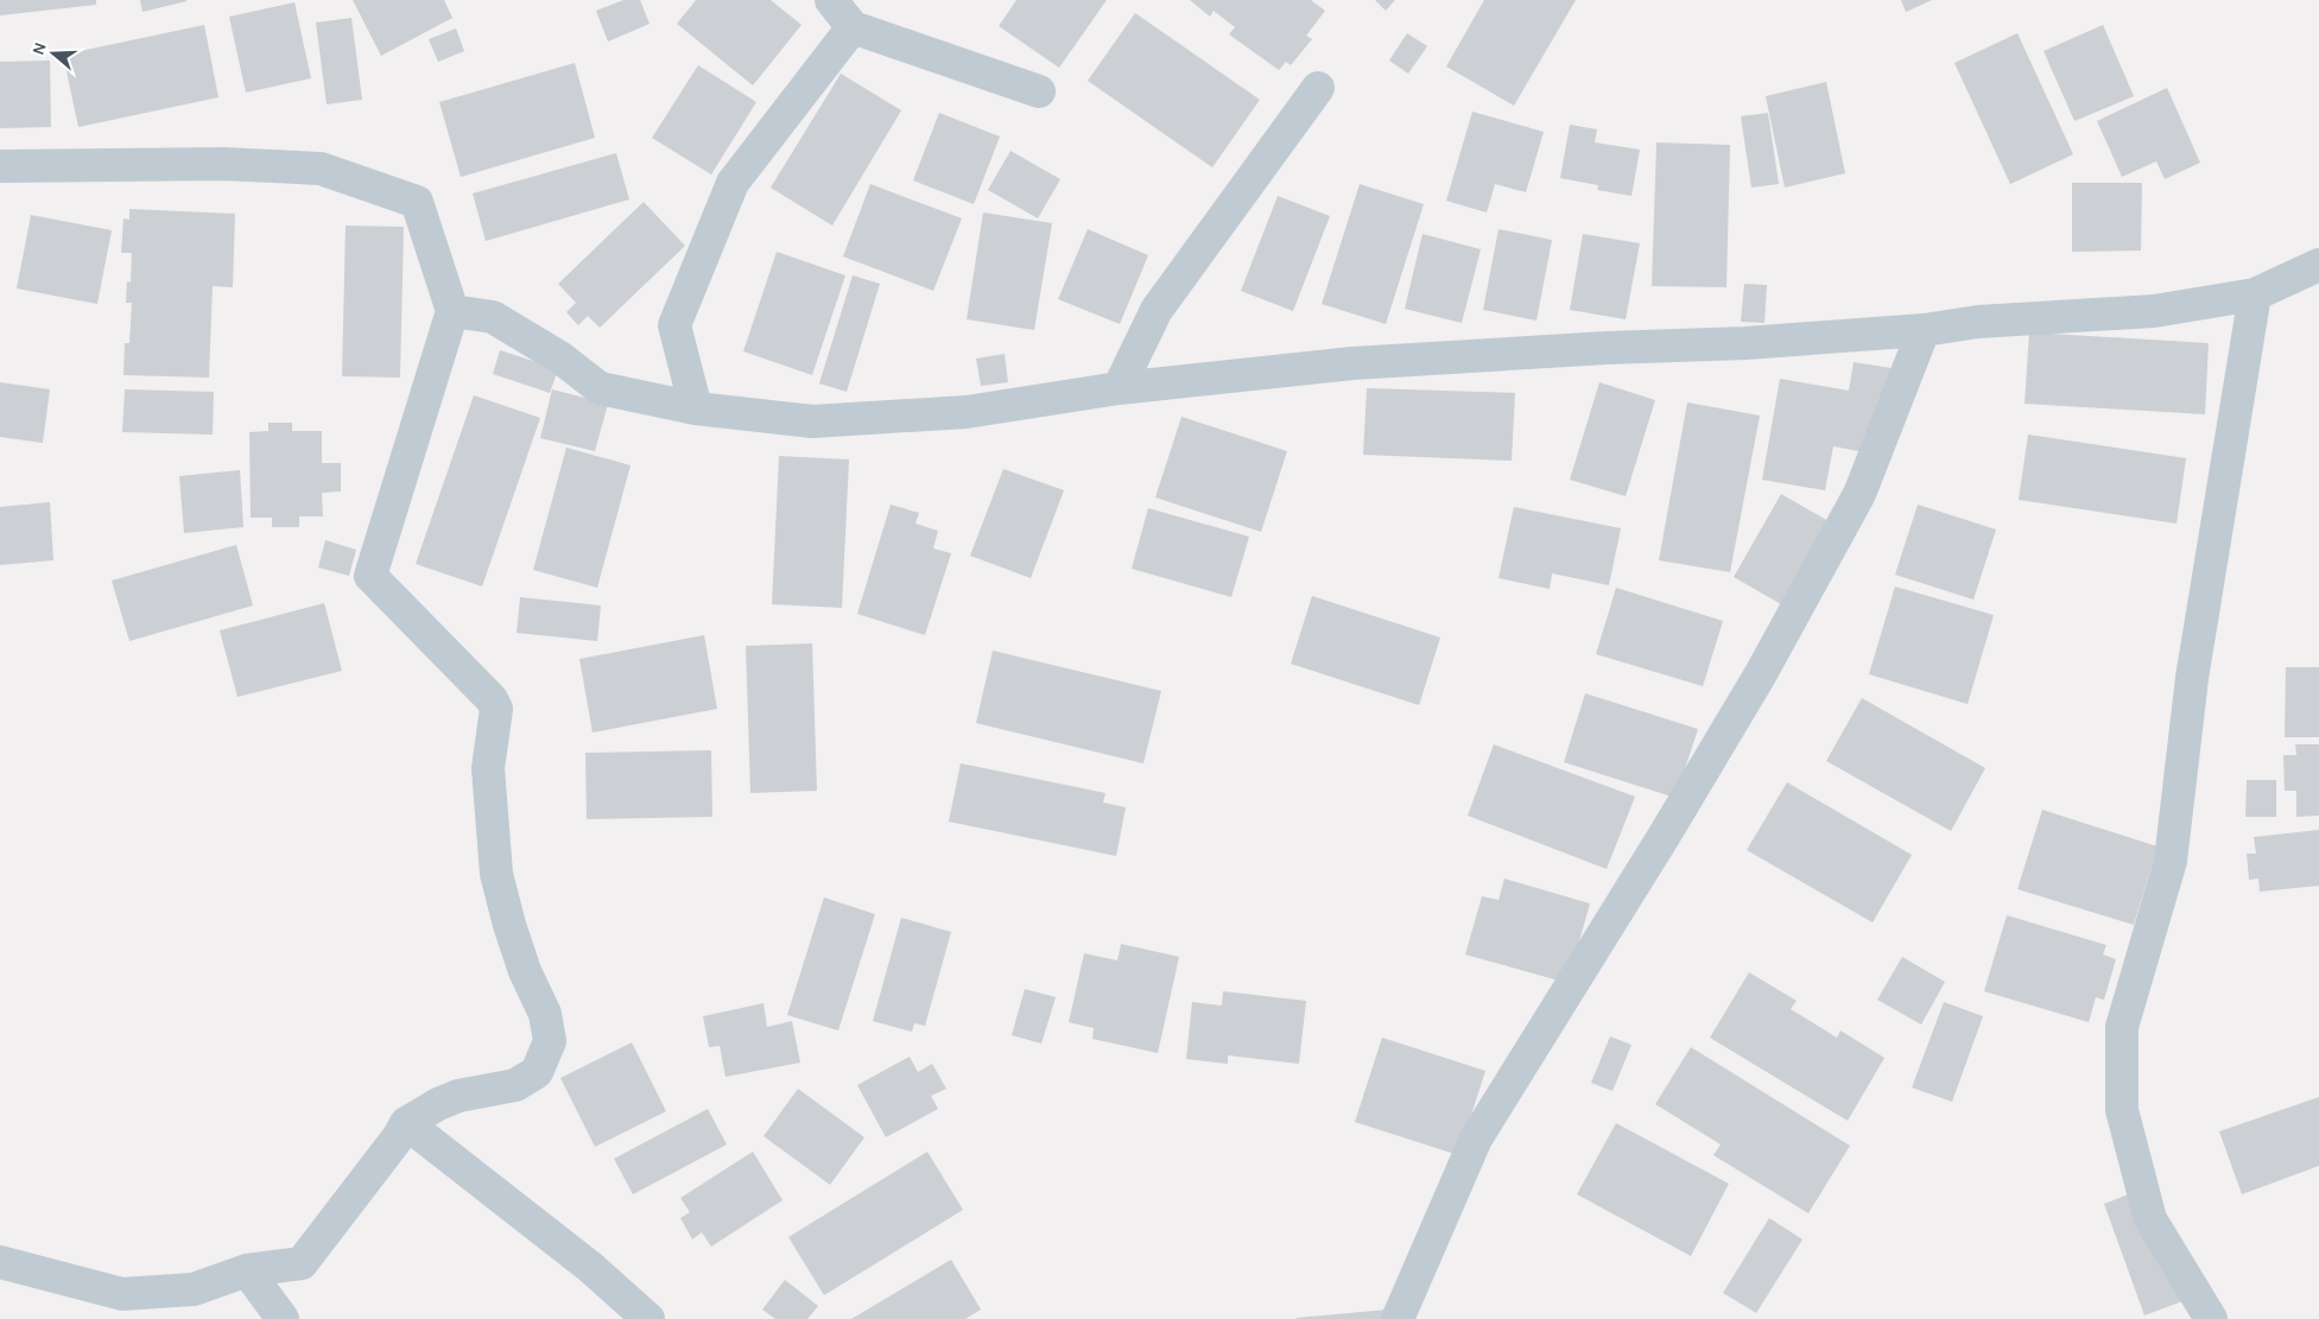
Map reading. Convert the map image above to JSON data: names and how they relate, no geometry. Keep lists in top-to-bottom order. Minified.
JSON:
{"north":"left"}
